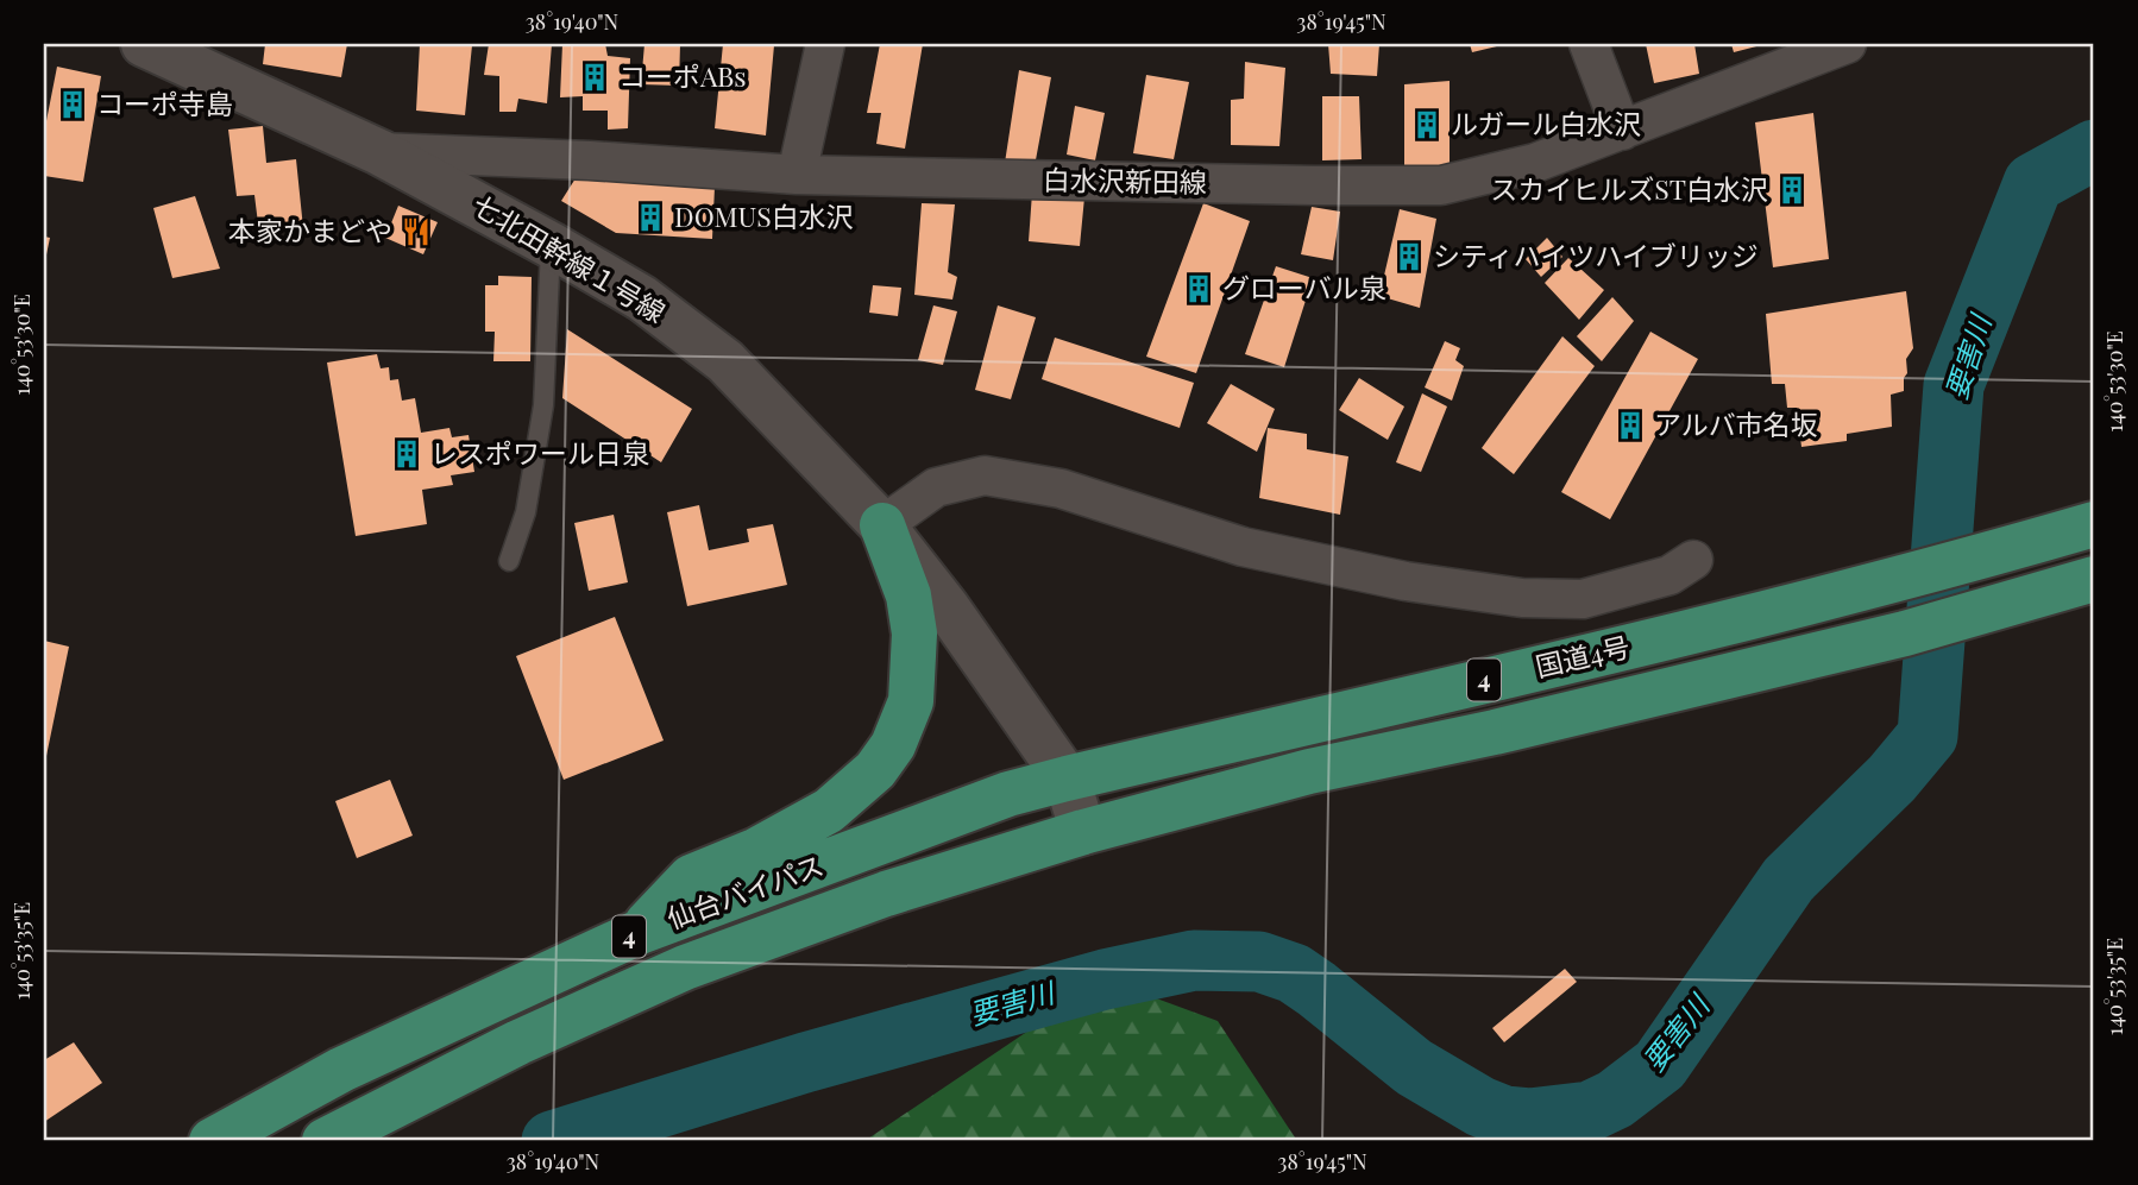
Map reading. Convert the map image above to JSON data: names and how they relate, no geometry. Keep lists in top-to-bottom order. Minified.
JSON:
{"streets":{"highway":["国道4号","4","仙台バイパス"],"street":["白水沢新田線","七北田幹線１号線"]},"crossings":[["白水沢新田線","七北田幹線１号線"],["七北田幹線１号線","国道4号"],["七北田幹線１号線","仙台バイパス"],["国道4号","仙台バイパス"]],"water":["要害川"],"places":{"building":["コーポABs","コーポ寺島","ルガール白水沢","スカイヒルズST白水沢","DOMUS白水沢","シティハイツハイブリッジ","グローバル泉","アルバ市名坂","レスポワール日泉"],"restaurant":["本家かまどや"]},"coordinates":["38°19'40\"N","38°19'45\"N","140°53'30\"E","140°53'35\"E"]}
